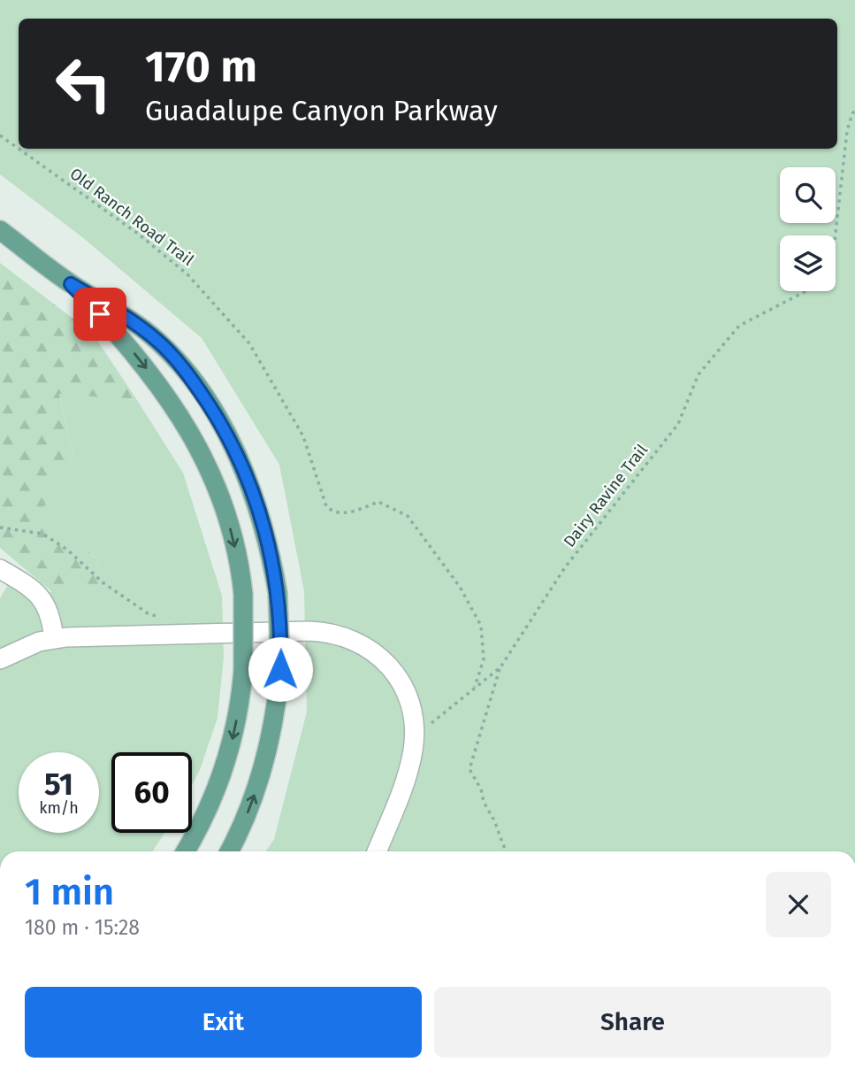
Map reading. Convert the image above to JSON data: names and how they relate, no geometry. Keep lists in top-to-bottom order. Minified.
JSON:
{"streets":{"path":["Old Ranch Road Trail","Dairy Ravine Trail"]},"crossings":[["Old Ranch Road Trail","Dairy Ravine Trail"]],"page":{"turn":["170 m","Guadalupe Canyon Parkway"],"speed":"51 km/h","limit":"60","heading":["1 min","180 m · 15:28"],"buttons":["Exit","Share"]}}
